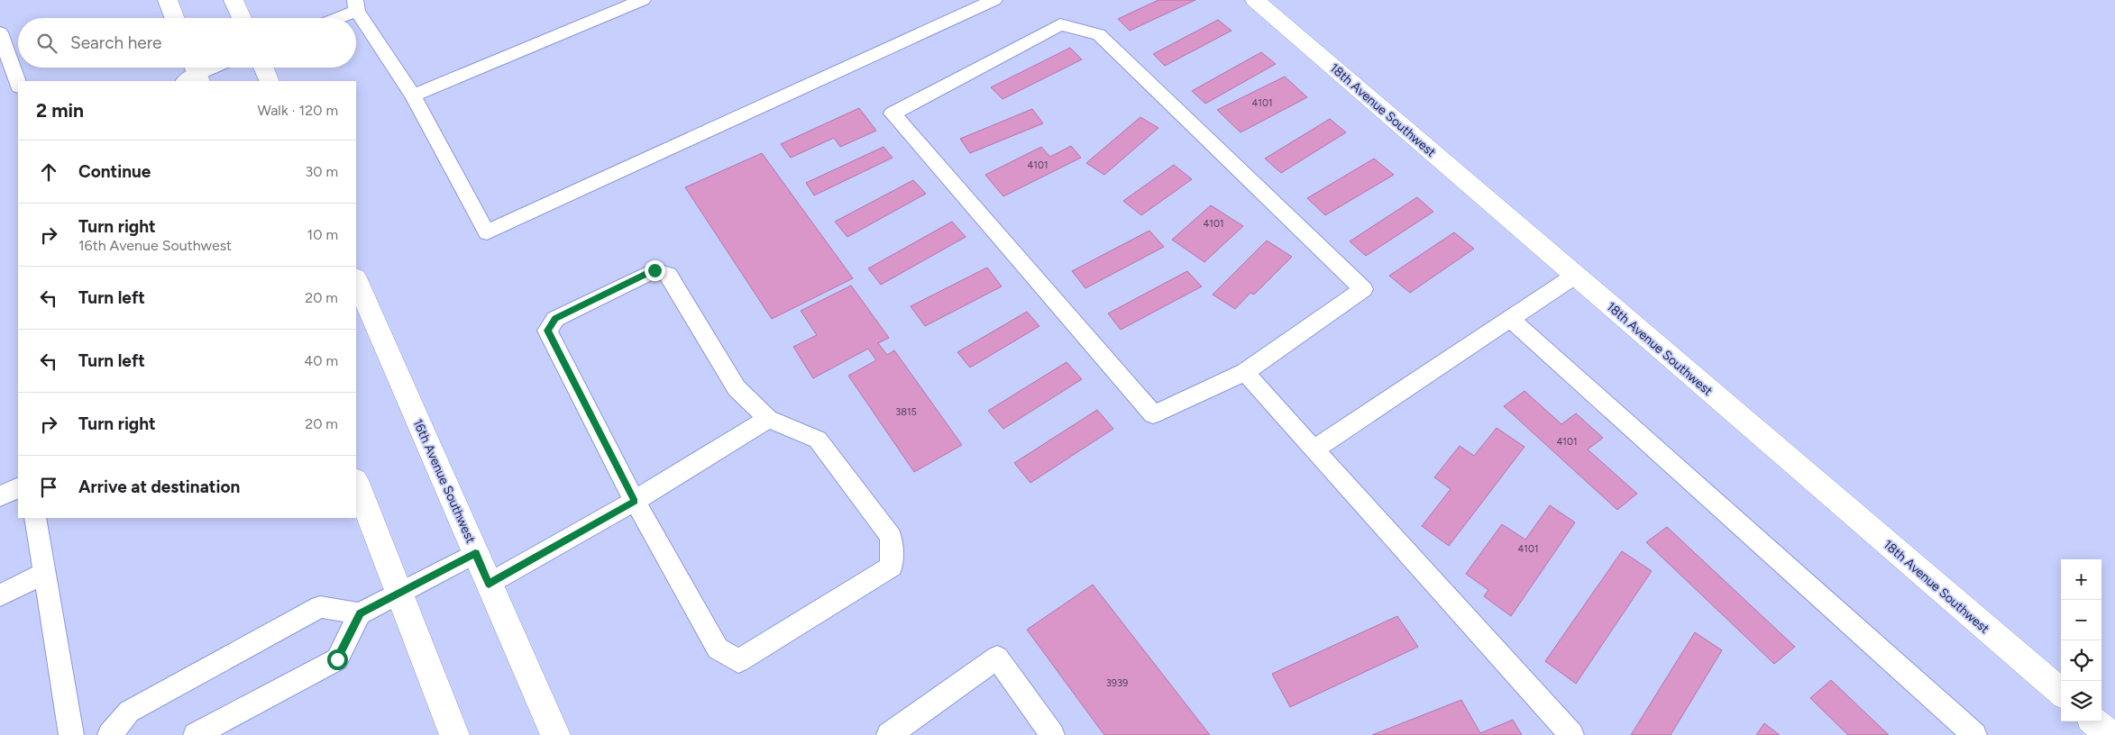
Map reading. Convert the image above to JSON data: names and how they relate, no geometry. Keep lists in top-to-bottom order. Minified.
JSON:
{"streets":{"street":["18th Avenue Southwest","16th Avenue Southwest"]},"house_numbers":["4101","4101","4101","3815","4101","4101","3939"],"page":{"search":"Search here","heading":["2 min","Walk · 120 m"],"list":[["Continue","30 m"],["Turn right","16th Avenue Southwest","10 m"],["Turn left","20 m"],["Turn left","40 m"],["Turn right","20 m"],"Arrive at destination"],"map_buttons":["+","−"]}}
